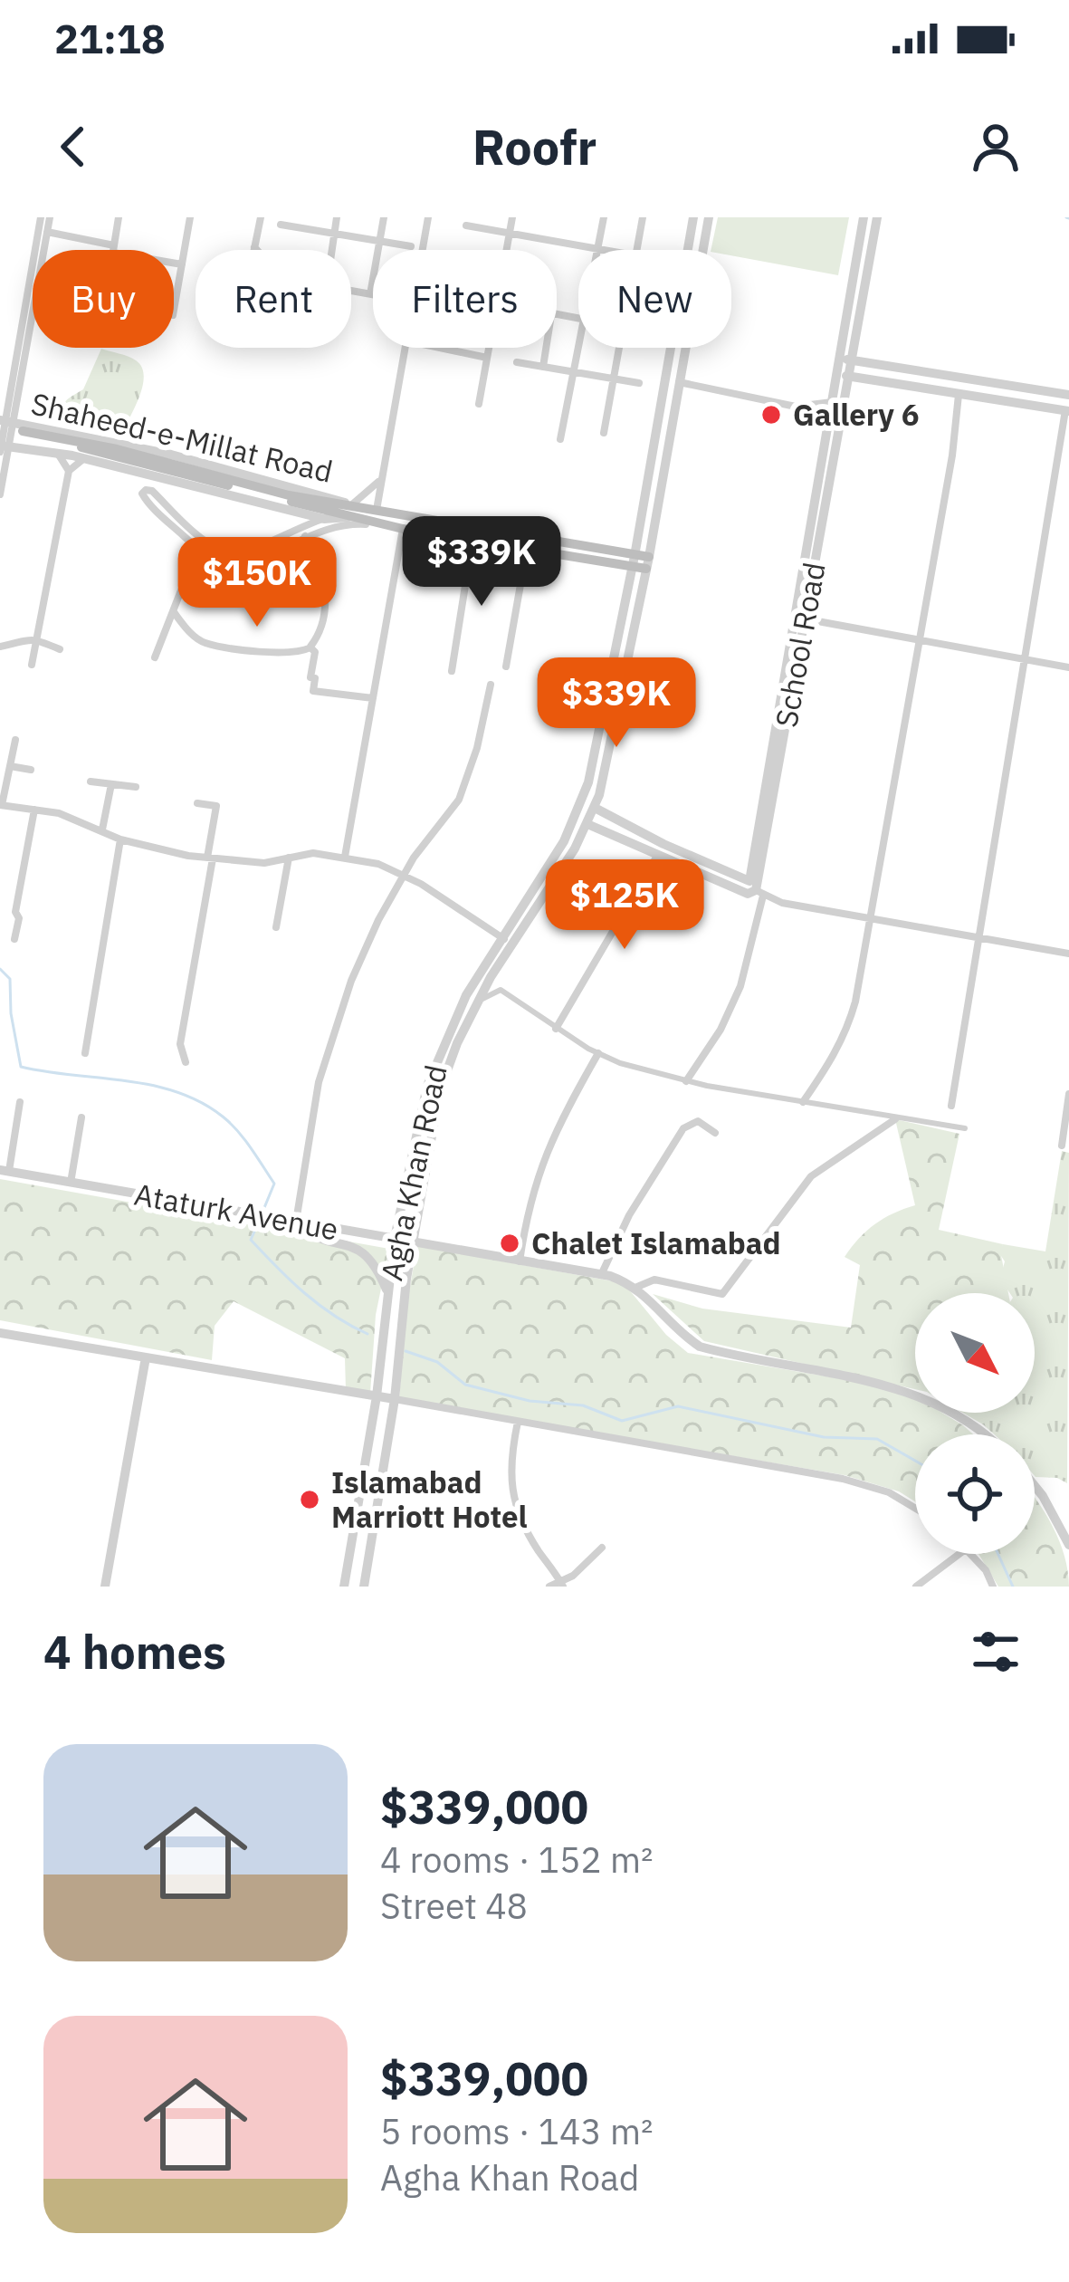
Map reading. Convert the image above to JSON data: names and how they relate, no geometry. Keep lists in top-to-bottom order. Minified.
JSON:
{"streets":{"main road":["Shaheed-e-Millat Road"],"street":["School Road","Agha Khan Road","Ataturk Avenue"]},"crossings":[["Shaheed-e-Millat Road","Agha Khan Road"],["Agha Khan Road","Ataturk Avenue"]],"places":["Gallery 6","Chalet Islamabad","Islamabad Marriott Hotel"],"north":"bottom right","page":{"status":"21:18","header":"Roofr","chip":["Buy","Rent","Filters","New"],"price":["$339K","$150K","$339K","$125K"],"heading":"4 homes","list":[{"name":"$339,000","note":"4 rooms · 152 m² · Street 48"},{"name":"$339,000","note":"5 rooms · 143 m² · Agha Khan Road"}]}}
